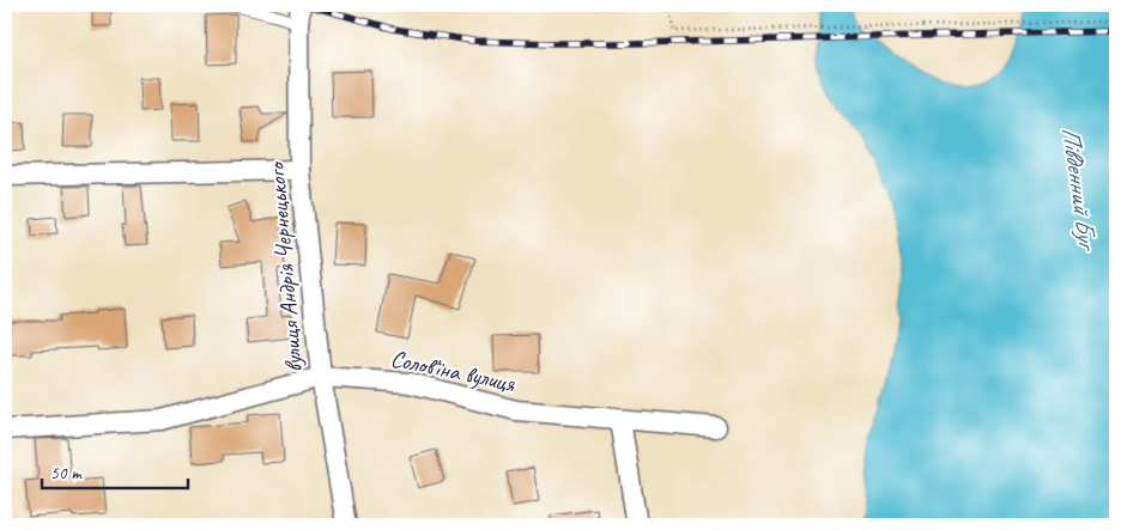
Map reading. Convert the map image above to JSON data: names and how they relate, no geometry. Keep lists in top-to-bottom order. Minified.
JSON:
{"streets":{"street":["вулиця Андрія Чернецького","Солов'їна вулиця"]},"crossings":[["вулиця Андрія Чернецького","Солов'їна вулиця"]],"water":["Південний Буг"],"scale_bar":"50 m"}
